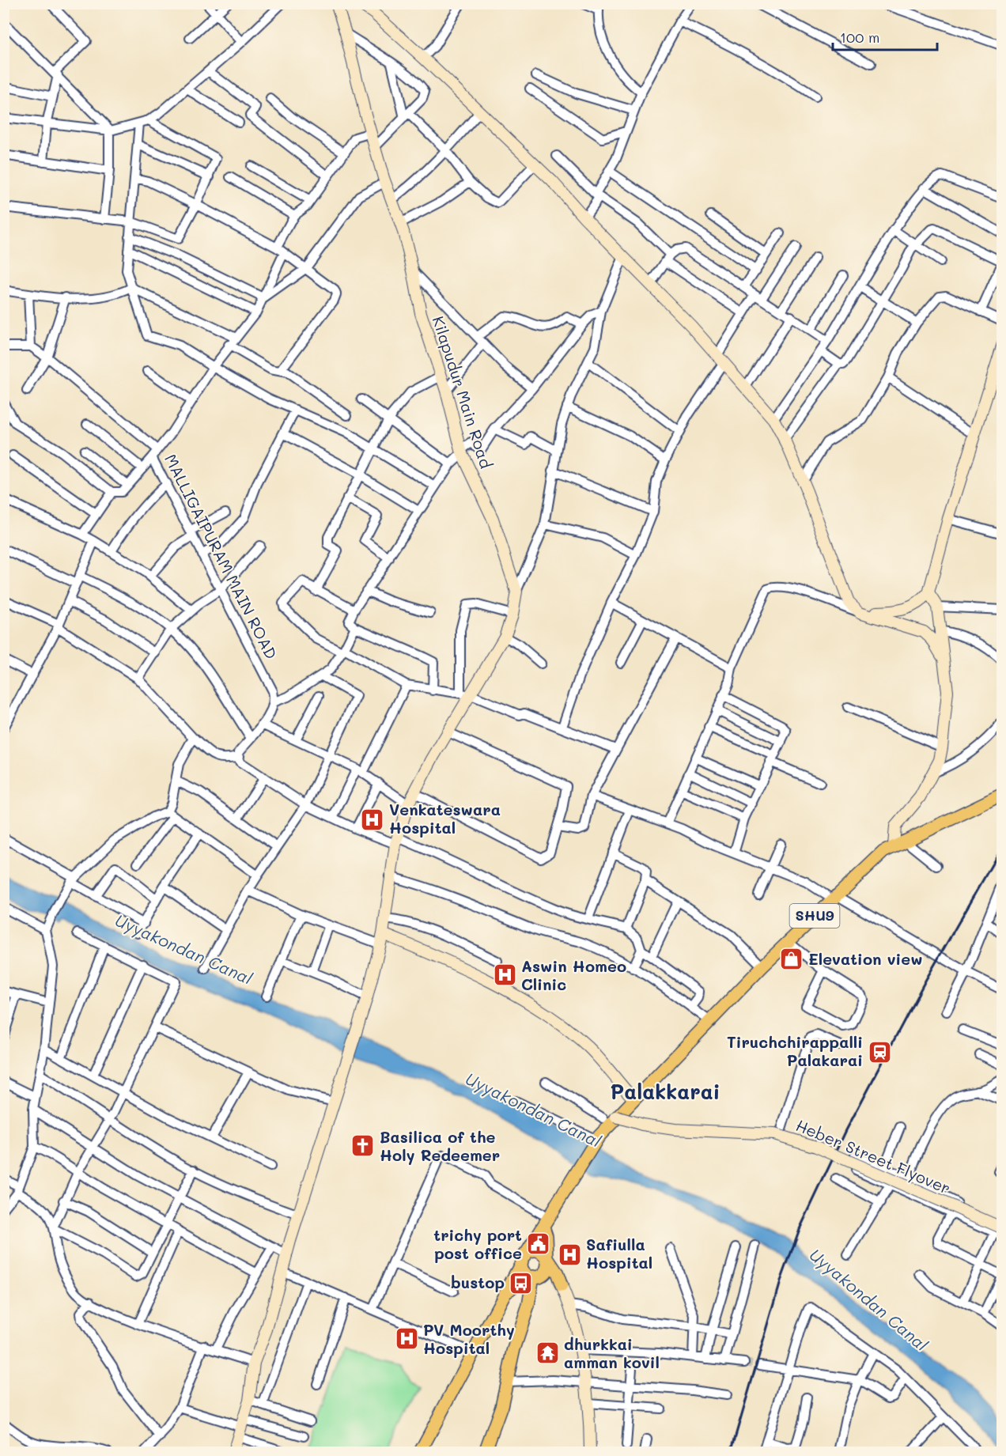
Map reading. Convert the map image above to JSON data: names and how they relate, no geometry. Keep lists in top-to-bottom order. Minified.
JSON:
{"streets":{"main road":["SHU9"],"street":["Kilapudur Main Road","MALLIGAIPURAM MAIN ROAD","Heber Street Flyover"]},"crossings":[["SHU9","Heber Street Flyover"]],"districts":["Palakkarai"],"water":["Uyyakondan Canal"],"places":{"hospital":["Venkateswara Hospital","Aswin Homeo Clinic","Safiulla Hospital","PV Moorthy Hospital"],"shop":["Elevation view"],"station":["Tiruchchirappalli Palakarai"],"church":["Basilica of the Holy Redeemer"],"public building":["trichy port post office"],"bus stop":["bustop"],"temple":["dhurkkai amman kovil"]},"scale_bar":"100 m"}
